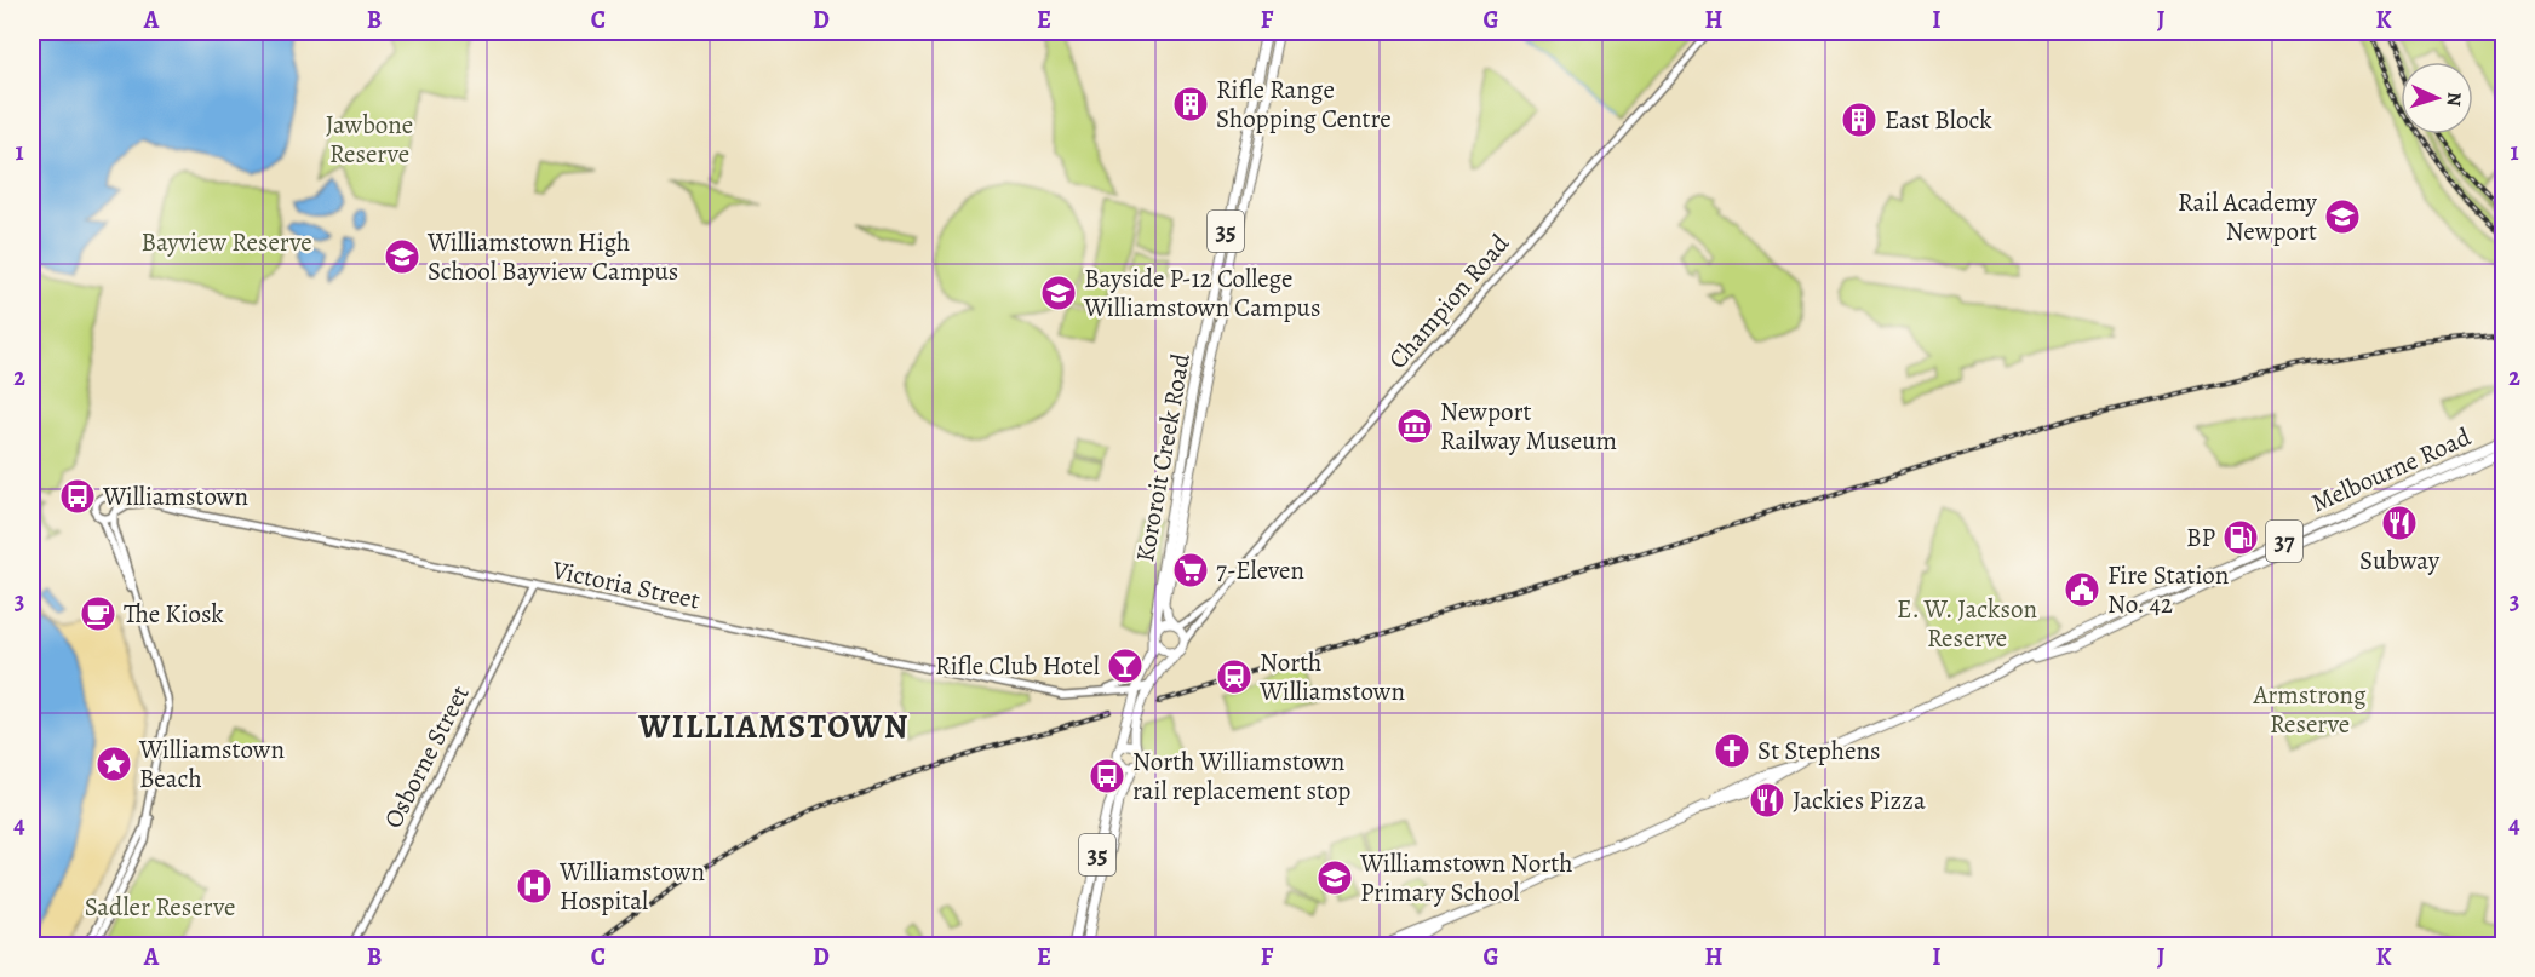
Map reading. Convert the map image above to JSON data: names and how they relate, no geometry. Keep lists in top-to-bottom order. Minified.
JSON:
{"streets":{"main road":["35","Kororoit Creek Road","Melbourne Road","37"],"street":["Champion Road","Victoria Street","Osborne Street"]},"crossings":[["35","Champion Road"],["35","Kororoit Creek Road"],["35","Victoria Street"],["Champion Road","Kororoit Creek Road"],["Victoria Street","Osborne Street"]],"districts":["WILLIAMSTOWN"],"parks":["Jawbone Reserve","Bayview Reserve","E. W. Jackson Reserve","Armstrong Reserve","Sadler Reserve"],"places":{"building":["Rifle Range Shopping Centre","East Block"],"school or university":["Rail Academy Newport","Williamstown High School Bayview Campus","Bayside P-12 College Williamstown Campus","Williamstown North Primary School"],"museum":["Newport Railway Museum"],"bus stop":["Williamstown","North Williamstown rail replacement stop"],"restaurant":["Subway","Jackies Pizza"],"fuel station":["BP"],"supermarket":["7-Eleven"],"public building":["Fire Station No. 42"],"cafe":["The Kiosk"],"bar":["Rifle Club Hotel"],"station":["North Williamstown"],"church":["St Stephens"],"place":["Williamstown Beach"],"hospital":["Williamstown Hospital"]},"north":"right","grid":{"columns":["A","B","C","D","E","F","G","H","I","J","K"],"rows":["1","2","3","4"]}}
